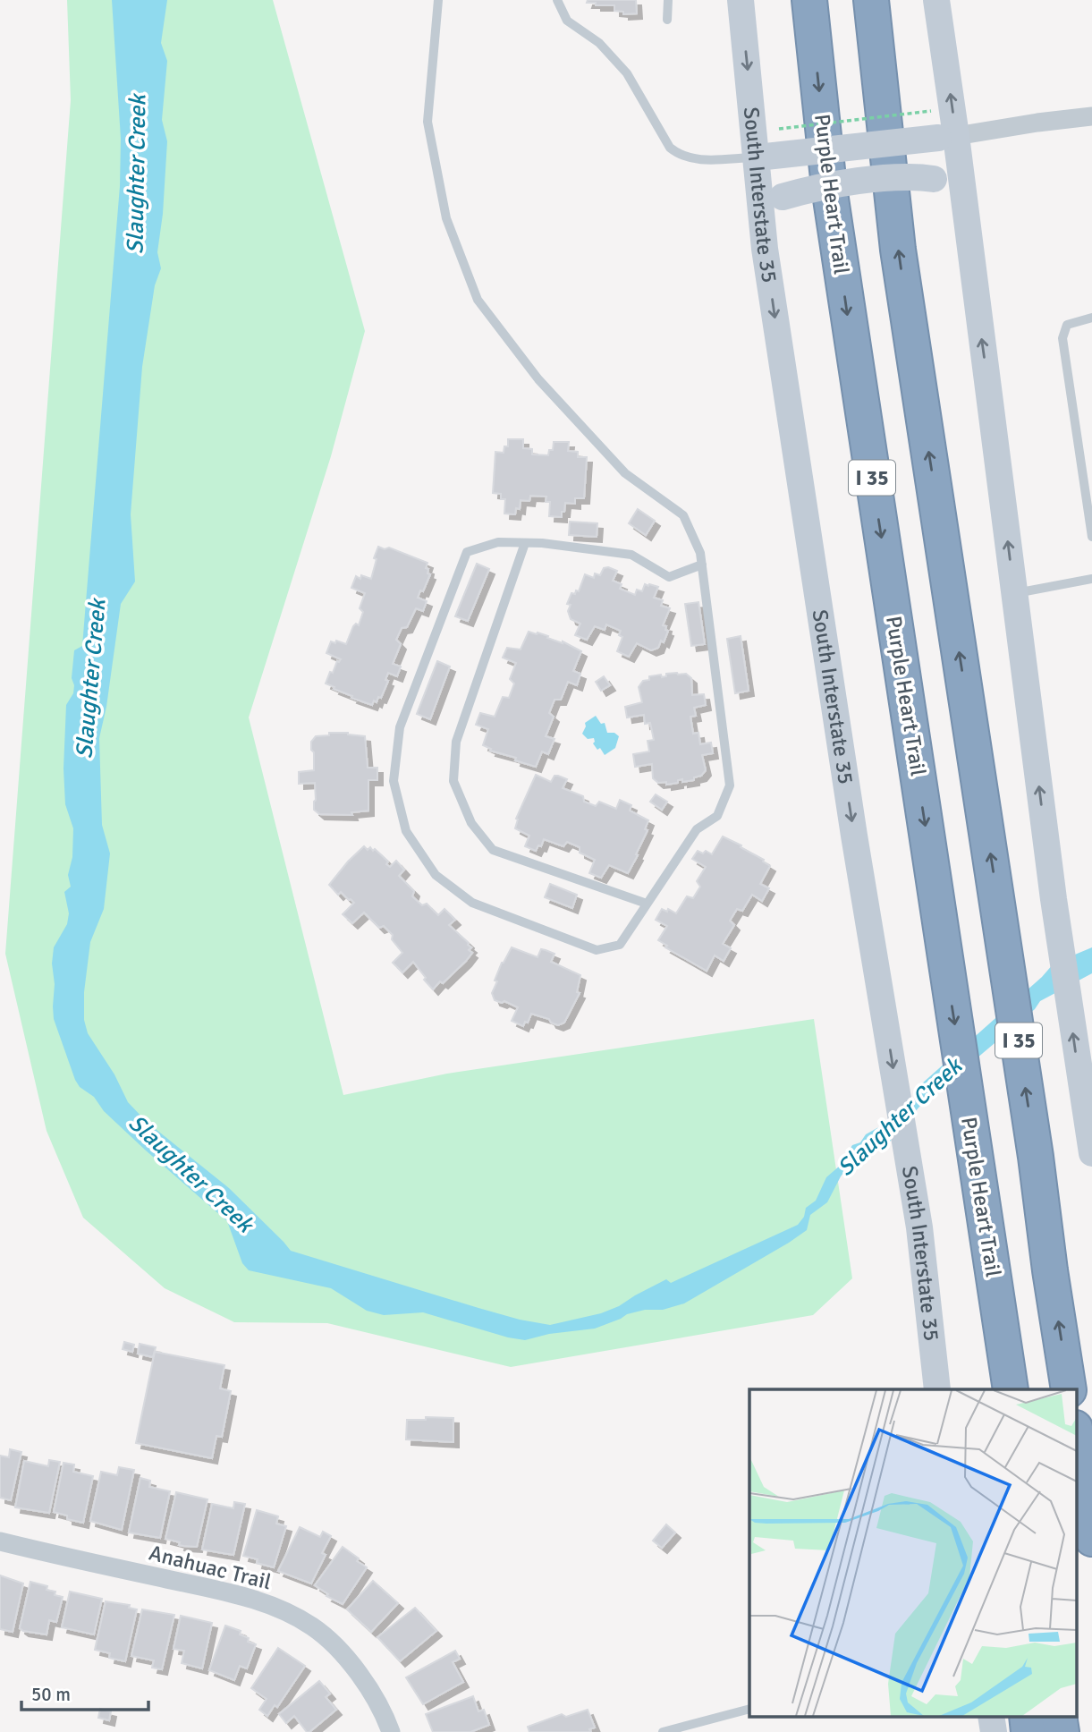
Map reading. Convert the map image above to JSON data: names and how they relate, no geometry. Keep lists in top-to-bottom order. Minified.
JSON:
{"streets":{"highway":["Purple Heart Trail","I 35"],"main road":["South Interstate 35"],"street":["Anahuac Trail"]},"water":["Slaughter Creek"],"scale_bar":"50 m"}
